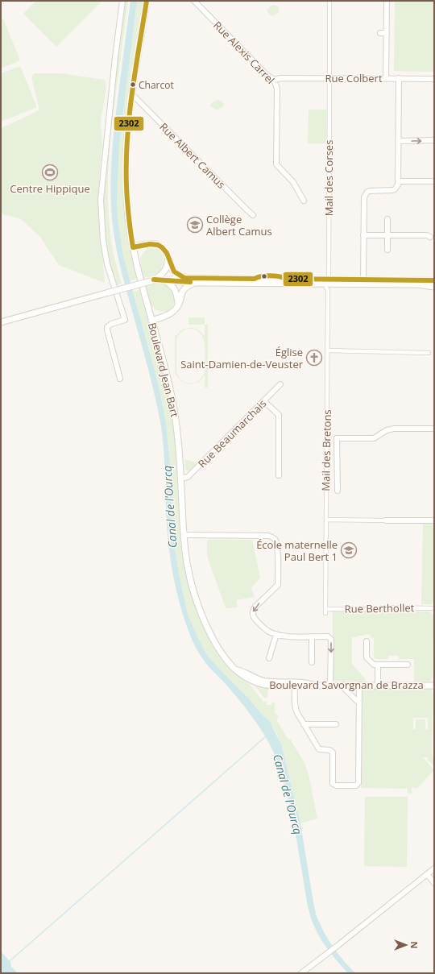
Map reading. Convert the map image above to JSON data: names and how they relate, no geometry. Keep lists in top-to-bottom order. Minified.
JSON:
{"streets":{"street":["Rue Alexis Carrel","Rue Colbert","Rue Albert Camus","Mail des Corses","Boulevard Jean Bart","Rue Beaumarchais","Mail des Bretons","Rue Berthollet","Boulevard Savorgnan de Brazza"]},"crossings":[["Rue Alexis Carrel","Rue Colbert"],["Rue Albert Camus","Boulevard Jean Bart"],["Boulevard Jean Bart","Rue Beaumarchais"],["Boulevard Jean Bart","Boulevard Savorgnan de Brazza"],["Mail des Bretons","Rue Berthollet"]],"water":["Canal de l'Ourcq"],"places":{"other":["Charcot"],"sports":["Centre Hippique"],"school or university":["Collège Albert Camus","École maternelle Paul Bert 1"],"church":["Église Saint-Damien-de-Veuster"]},"lines":["transit line 2302"],"north":"right"}
